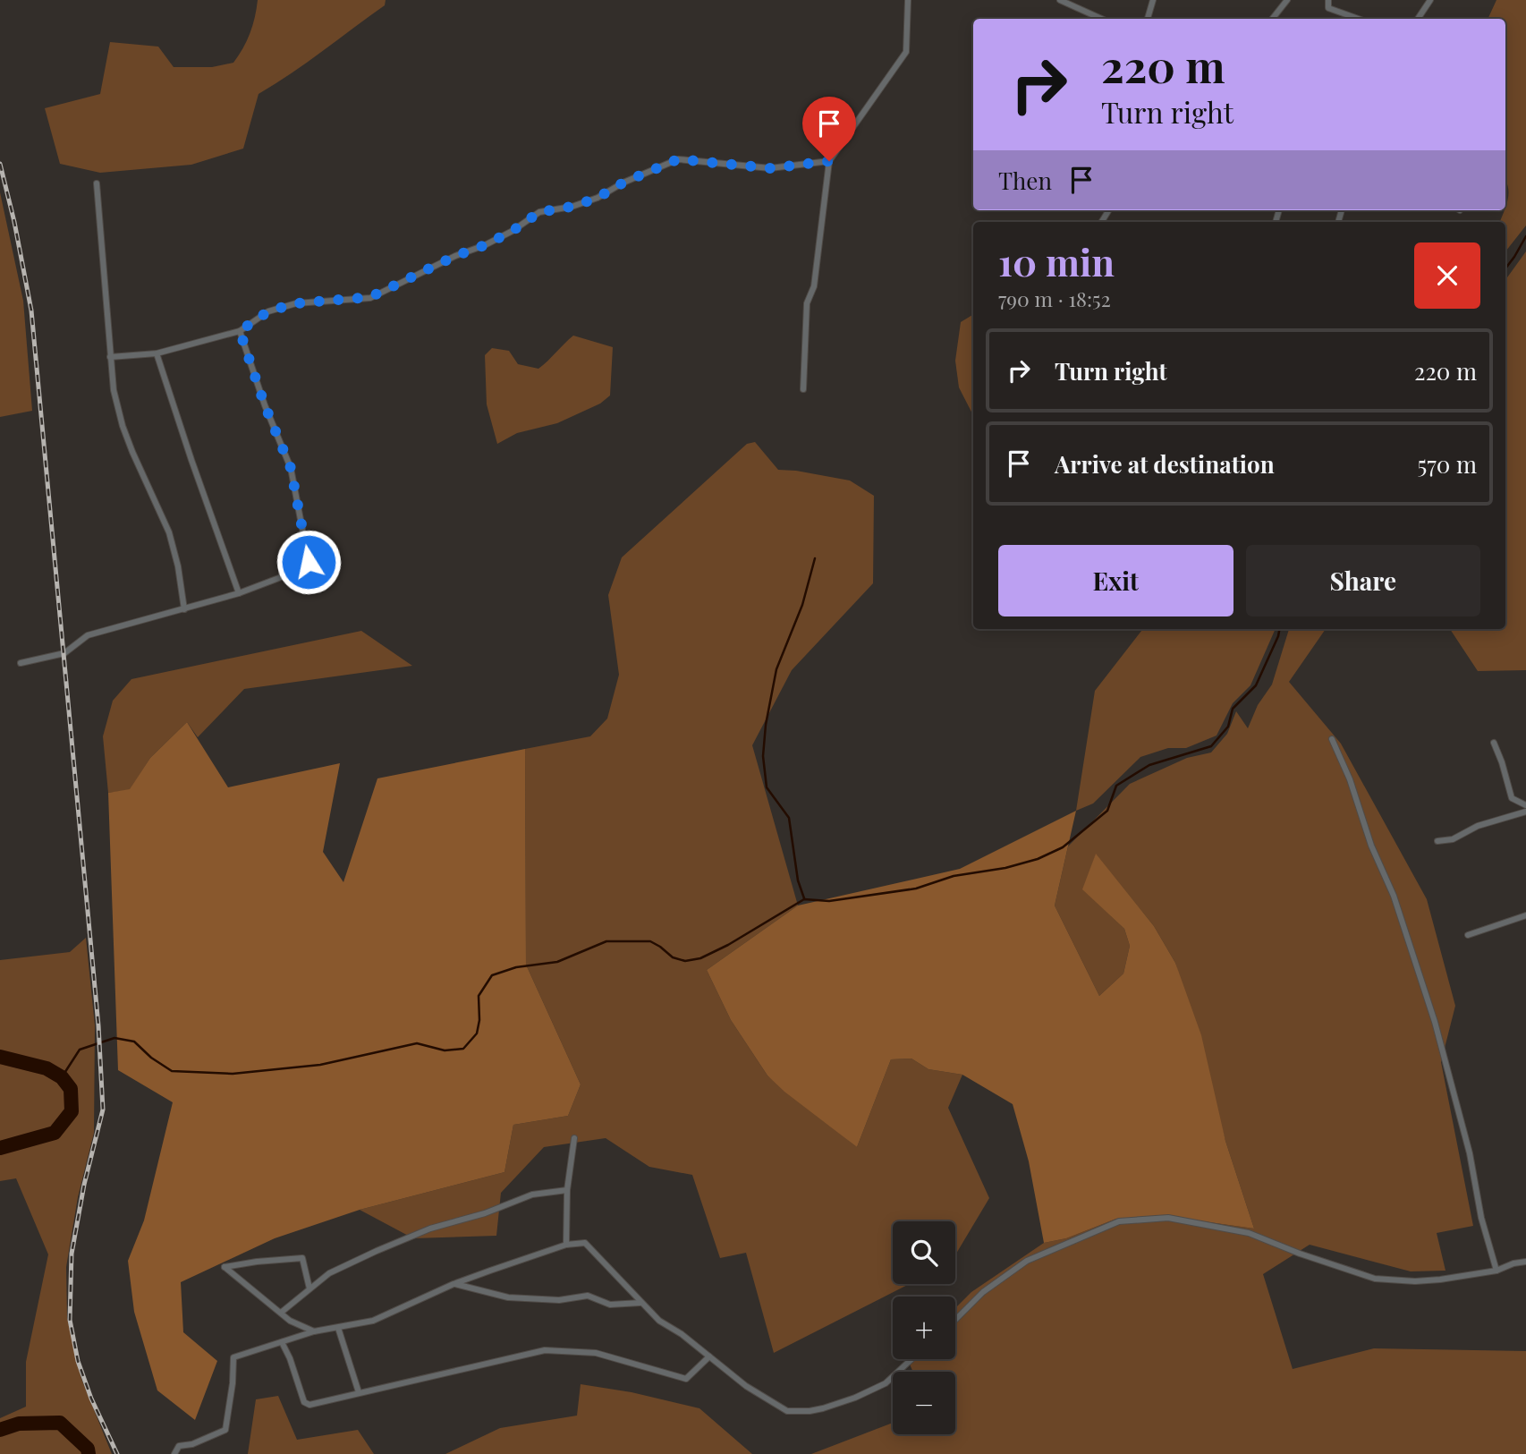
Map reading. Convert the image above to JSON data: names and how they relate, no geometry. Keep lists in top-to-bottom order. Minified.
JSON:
{"page":{"turn":["220 m","Turn right"],"then":"Then","heading":["10 min","790 m · 18:52"],"list":[{"name":"Turn right","value":"220 m"},{"name":"Arrive at destination","value":"570 m"}],"buttons":["Exit","Share"],"map_buttons":["+","−"]}}
